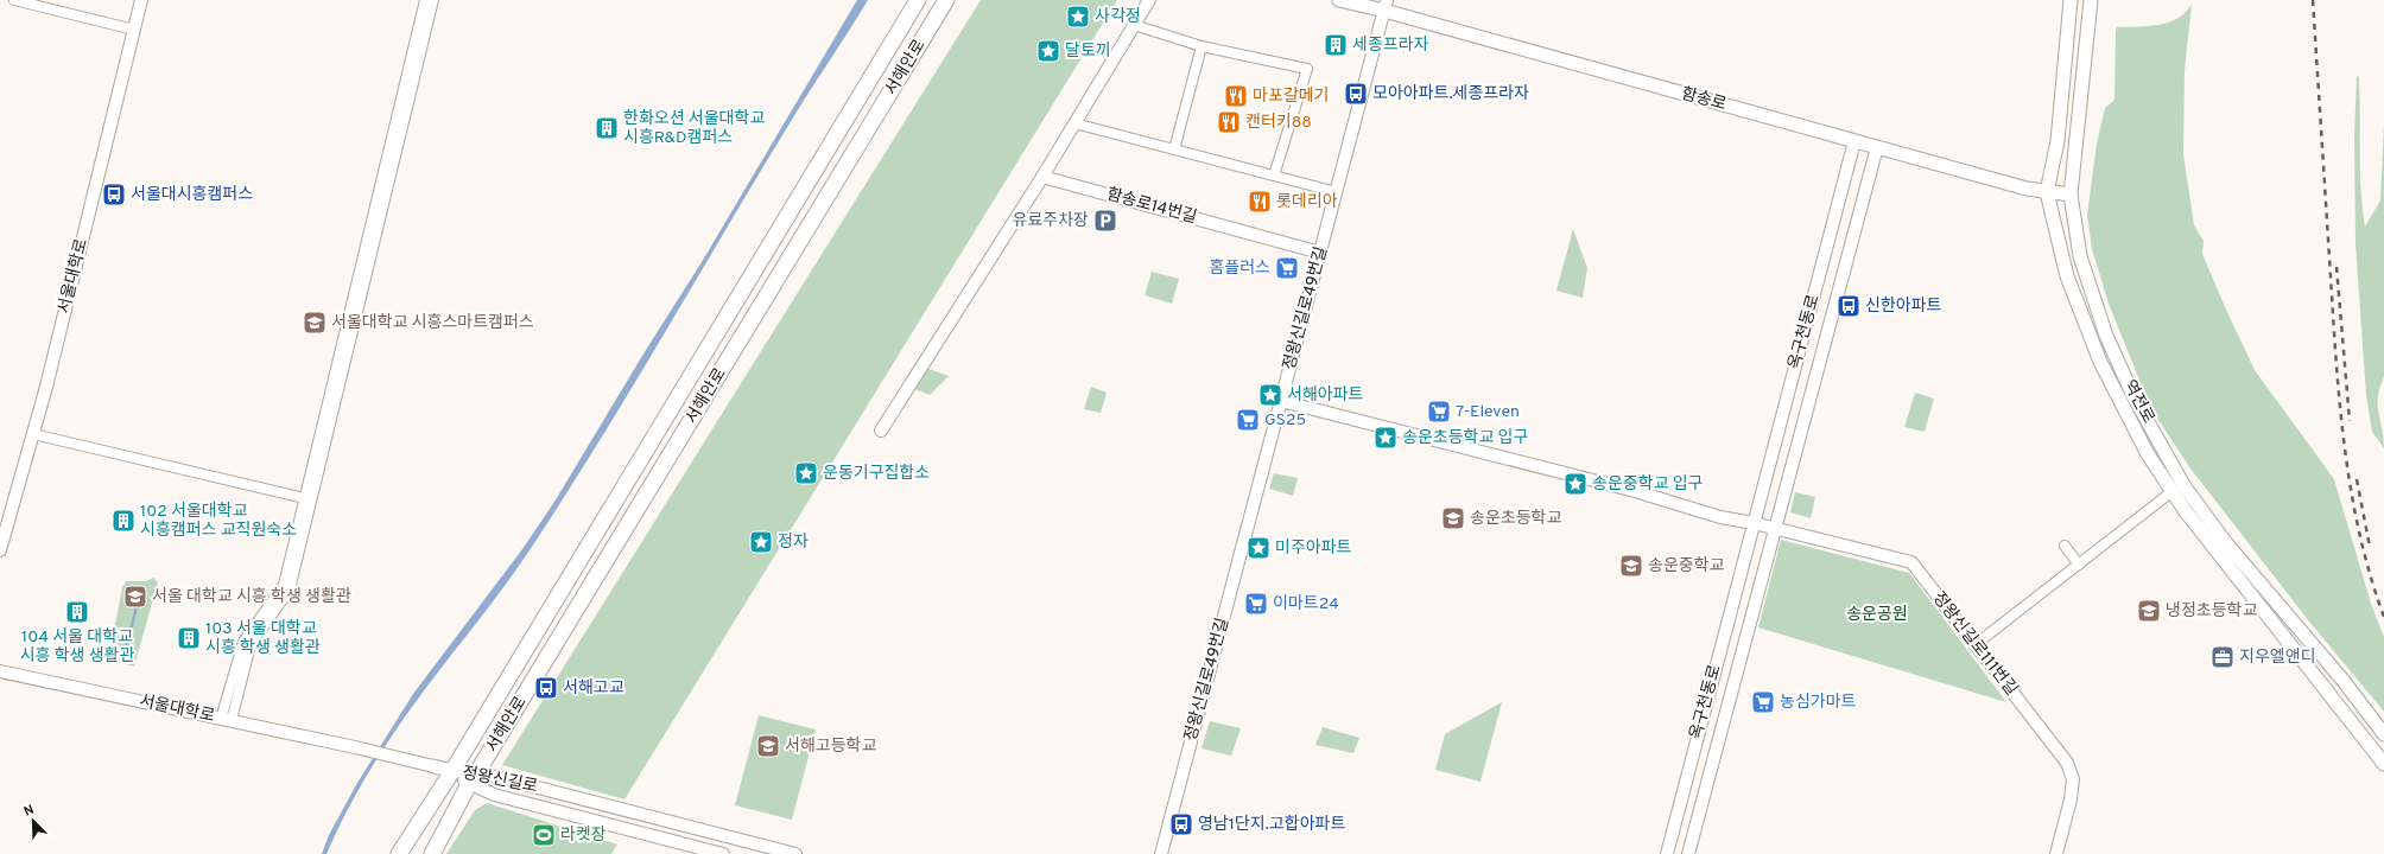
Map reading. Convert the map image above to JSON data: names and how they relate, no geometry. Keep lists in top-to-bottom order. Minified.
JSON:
{"streets":{"main road":["서해안로","함송로","역전로"],"street":["함송로14번길","서울대학로","정왕신길로49번길","옥구천동로","정왕신길로111번길","정왕신길로"]},"crossings":[["서해안로","정왕신길로"],["함송로","정왕신길로49번길"],["함송로","옥구천동로"],["함송로","역전로"],["함송로14번길","정왕신길로49번길"],["옥구천동로","정왕신길로111번길"]],"parks":["송운공원"],"places":{"place":["사각정","달토끼","서해아파트","송운초등학교 입구","운동기구집합소","송운중학교 입구","정자","미주아파트"],"building":["세종프라자","한화오션 서울대학교 시흥R&D캠퍼스","102 서울대학교 시흥캠퍼스 교직원숙소","104 서울 대학교 시흥 학생 생활관","103 서울 대학교 시흥 학생 생활관"],"bus stop":["모아아파트.세종프라자","서울대시흥캠퍼스","신한아파트","서해고교","영남1단지.고합아파트"],"restaurant":["마포갈메기","캔터키88","롯데리아"],"parking":["유료주차장"],"supermarket":["홈플러스","7-Eleven","GS25","이마트24","농심가마트"],"school or university":["서울대학교 시흥스마트캠퍼스","송운초등학교","송운중학교","서울 대학교 시흥 학생 생활관","냉정초등학교","서해고등학교"],"office":["지우엘앤디"],"sports":["라켓장"]},"north":"top left"}
